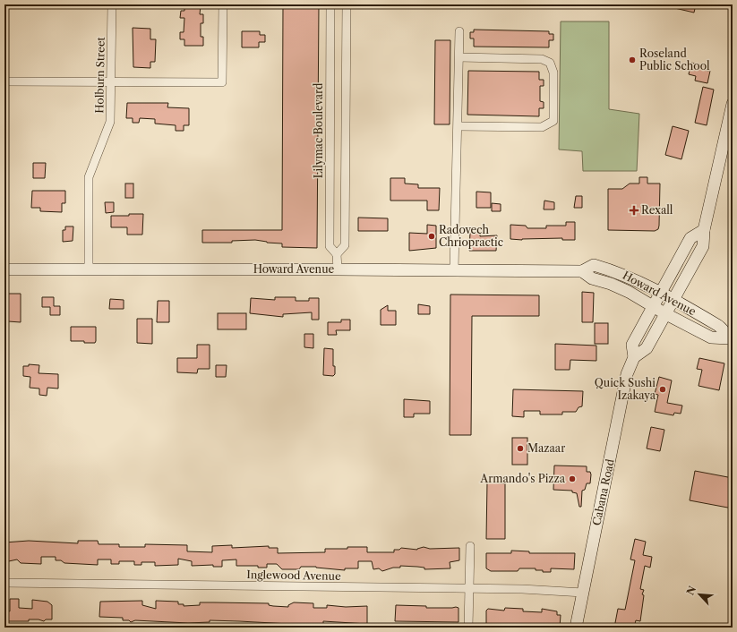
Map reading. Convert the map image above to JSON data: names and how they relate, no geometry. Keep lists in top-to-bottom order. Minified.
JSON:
{"streets":{"street":["Holburn Street","Lilymac Boulevard","Howard Avenue","Cabana Road","Inglewood Avenue"]},"crossings":[["Holburn Street","Howard Avenue"],["Lilymac Boulevard","Howard Avenue"],["Howard Avenue","Cabana Road"],["Cabana Road","Inglewood Avenue"]],"places":{"other":["Roseland Public School","Radovech Chriopractic","Quick Sushi Izakaya","Mazaar","Armando's Pizza"],"health":["Rexall"]},"north":"top left"}
